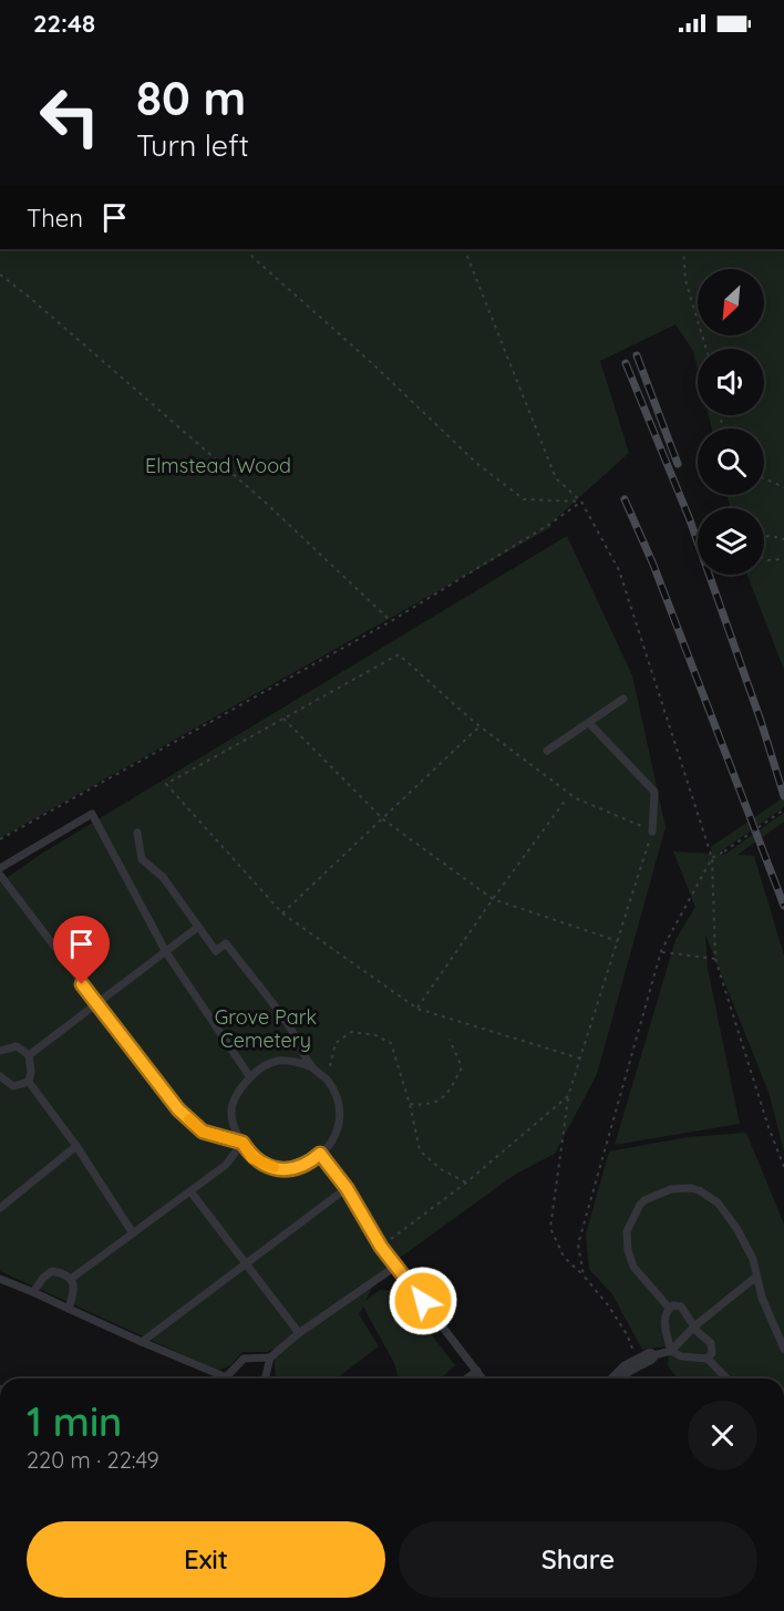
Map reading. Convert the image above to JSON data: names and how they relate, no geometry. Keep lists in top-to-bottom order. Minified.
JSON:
{"parks":["Elmstead Wood","Grove Park Cemetery"],"north":"bottom left","page":{"status":"22:48","turn":["80 m","Turn left"],"then":"Then","heading":["1 min","220 m · 22:49"],"buttons":["Exit","Share"]}}
